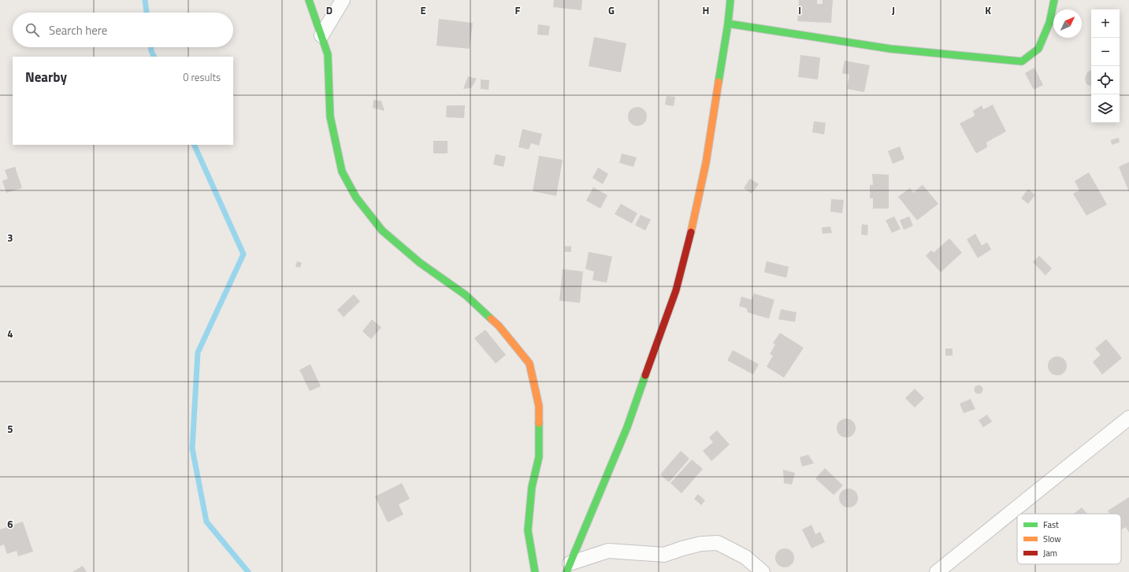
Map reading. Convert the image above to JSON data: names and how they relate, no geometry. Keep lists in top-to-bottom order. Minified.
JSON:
{"legend":["Fast","Slow","Jam"],"north":"top right","page":{"map_buttons":["+","−"],"search":"Search here","heading":["Nearby","0 results"]},"grid":{"columns":["D","E","F","G","H","I","J","K"],"rows":["3","4","5","6"]}}
